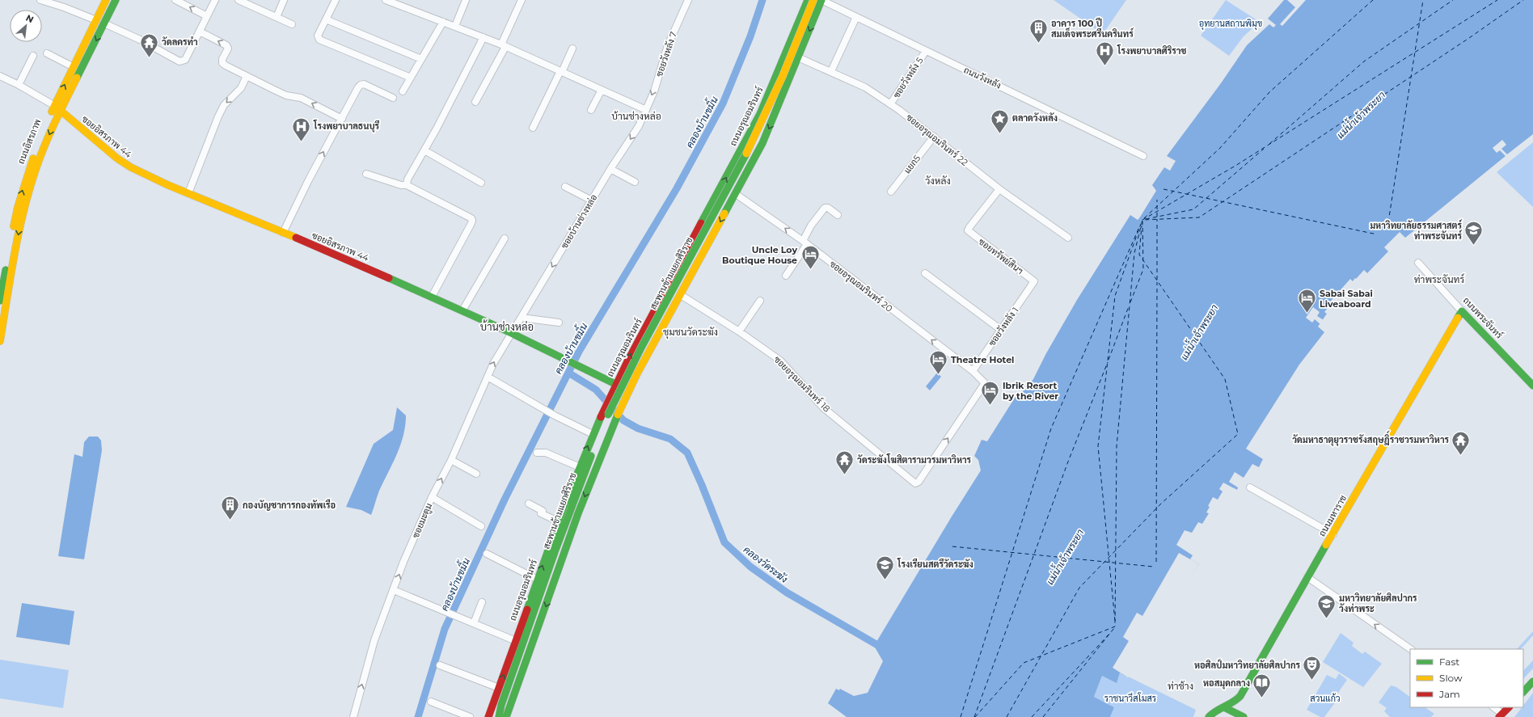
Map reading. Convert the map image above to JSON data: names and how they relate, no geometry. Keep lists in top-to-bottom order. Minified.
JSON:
{"streets":{"main road":["ถนนอรุณอมรินทร์","ซอยอิสรภาพ 44","ถนนอิสรภาพ","สะพานข้ามแยกศิริราช","ถนนพระจันทร์","ถนนมหาราช"],"street":["ซอยวังหลัง 7","ซอยวังหลัง 5","ถนนวังหลัง","ซอยอรุณอมรินทร์ 22","แยก5","ซอยบ้านช่างหล่อ","ซอยทรัพย์สินฯ","ซอยอรุณอมรินทร์ 20","ซอยวังหลัง 1","ซอยอรุณอมรินทร์ 18","ซอยมะตูม"]},"crossings":[["ซอยวังหลัง 7","ซอยบ้านช่างหล่อ"],["ซอยวังหลัง 5","ถนนวังหลัง"],["ซอยวังหลัง 5","ซอยอรุณอมรินทร์ 22"],["ถนนอรุณอมรินทร์","ซอยอิสรภาพ 44"],["ซอยอิสรภาพ 44","ถนนอิสรภาพ"],["ซอยอิสรภาพ 44","ซอยบ้านช่างหล่อ"],["ซอยอิสรภาพ 44","ซอยมะตูม"],["ซอยอรุณอมรินทร์ 22","แยก5"],["ซอยอรุณอมรินทร์ 22","ซอยทรัพย์สินฯ"],["ซอยบ้านช่างหล่อ","ซอยมะตูม"],["ซอยทรัพย์สินฯ","ซอยวังหลัง 1"],["ซอยอรุณอมรินทร์ 20","ซอยวังหลัง 1"],["ซอยอรุณอมรินทร์ 20","ซอยอรุณอมรินทร์ 18"],["ถนนพระจันทร์","ถนนมหาราช"]],"one_way":["ซอยวังหลัง 7","ซอยมะตูม"],"districts":["บ้านช่างหล่อ","วังหลัง","ท่าพระจันทร์","บ้านช่างหล่อ","ชุมชนวัดระฆัง","ท่าช้าง"],"water":["แม่น้ำเจ้าพระยา","คลองบ้านขมิ้น","คลองวัดระฆัง"],"parks":["อุทยานสถานพิมุข","ราชนาวีสโมสร","สวนแก้ว"],"places":{"building":["อาคาร 100 ปี สมเด็จพระศรีนครินทร์","กองบัญชาการกองทัพเรือ"],"temple":["วัดลครทำ","วัดมหาธาตุยุวราชรังสฤษฎิ์ราชวรมหาวิหาร","วัดระฆังโฆสิตารามวรมหาวิหาร"],"hospital":["โรงพยาบาลศิริราช","โรงพยาบาลธนบุรี"],"place":["ตลาดวังหลัง"],"school or university":["มหาวิทยาลัยธรรมศาสตร์ ท่าพระจันทร์","โรงเรียนสตรีวัดระฆัง","มหาวิทยาลัยศิลปากร วังท่าพระ"],"hotel":["Uncle Loy Boutique House","Sabai Sabai Liveaboard","Theatre Hotel","Ibrik Resort by the River"],"theatre":["หอศิลป์มหาวิทยาลัยศิลปากร"],"library":["หอสมุดกลาง"]},"legend":["Fast","Slow","Jam"],"north":"top right"}
